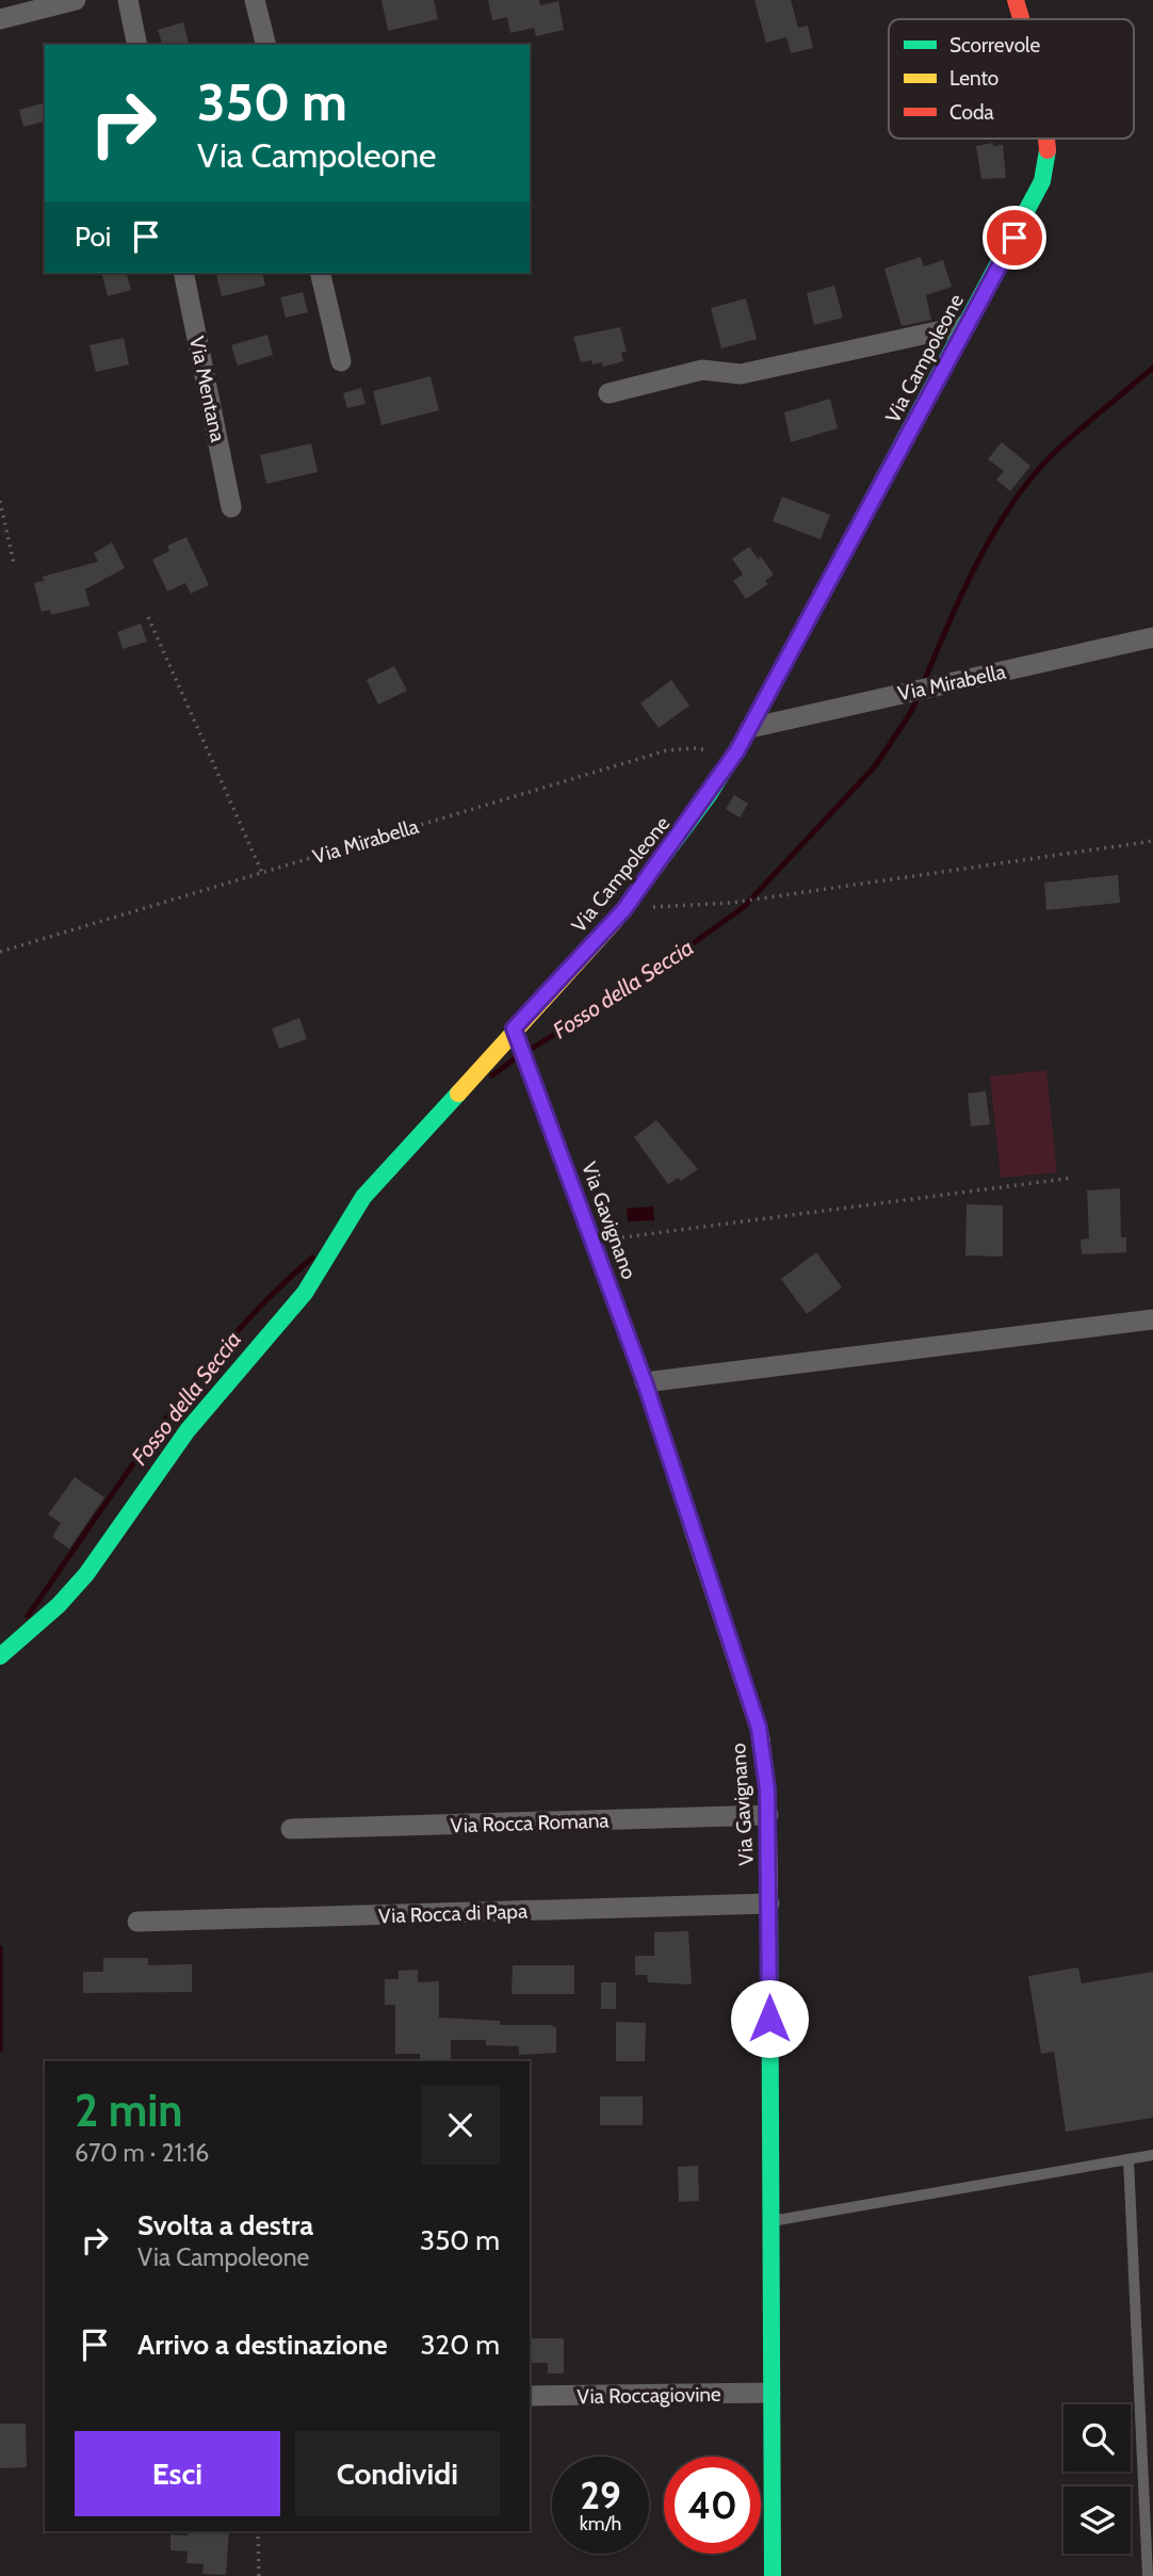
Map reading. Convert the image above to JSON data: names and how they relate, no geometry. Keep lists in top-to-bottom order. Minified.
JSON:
{"streets":{"street":["Via Campoleone","Via Mentana","Via Mirabella","Via Gavignano","Via Rocca Romana","Via Rocca di Papa","Via Roccagiovine"]},"crossings":[["Via Campoleone","Via Mirabella"],["Via Campoleone","Via Gavignano"],["Via Gavignano","Via Rocca Romana"],["Via Gavignano","Via Rocca di Papa"],["Via Gavignano","Via Roccagiovine"]],"water":["Fosso della Seccia"],"legend":["Scorrevole","Lento","Coda"],"page":{"turn":["350 m","Via Campoleone"],"then":"Poi","heading":["2 min","670 m · 21:16"],"list":[{"name":"Svolta a destra","note":"Via Campoleone","value":"350 m"},{"name":"Arrivo a destinazione","value":"320 m"}],"buttons":["Esci","Condividi"],"speed":"29 km/h","limit":"40"}}
